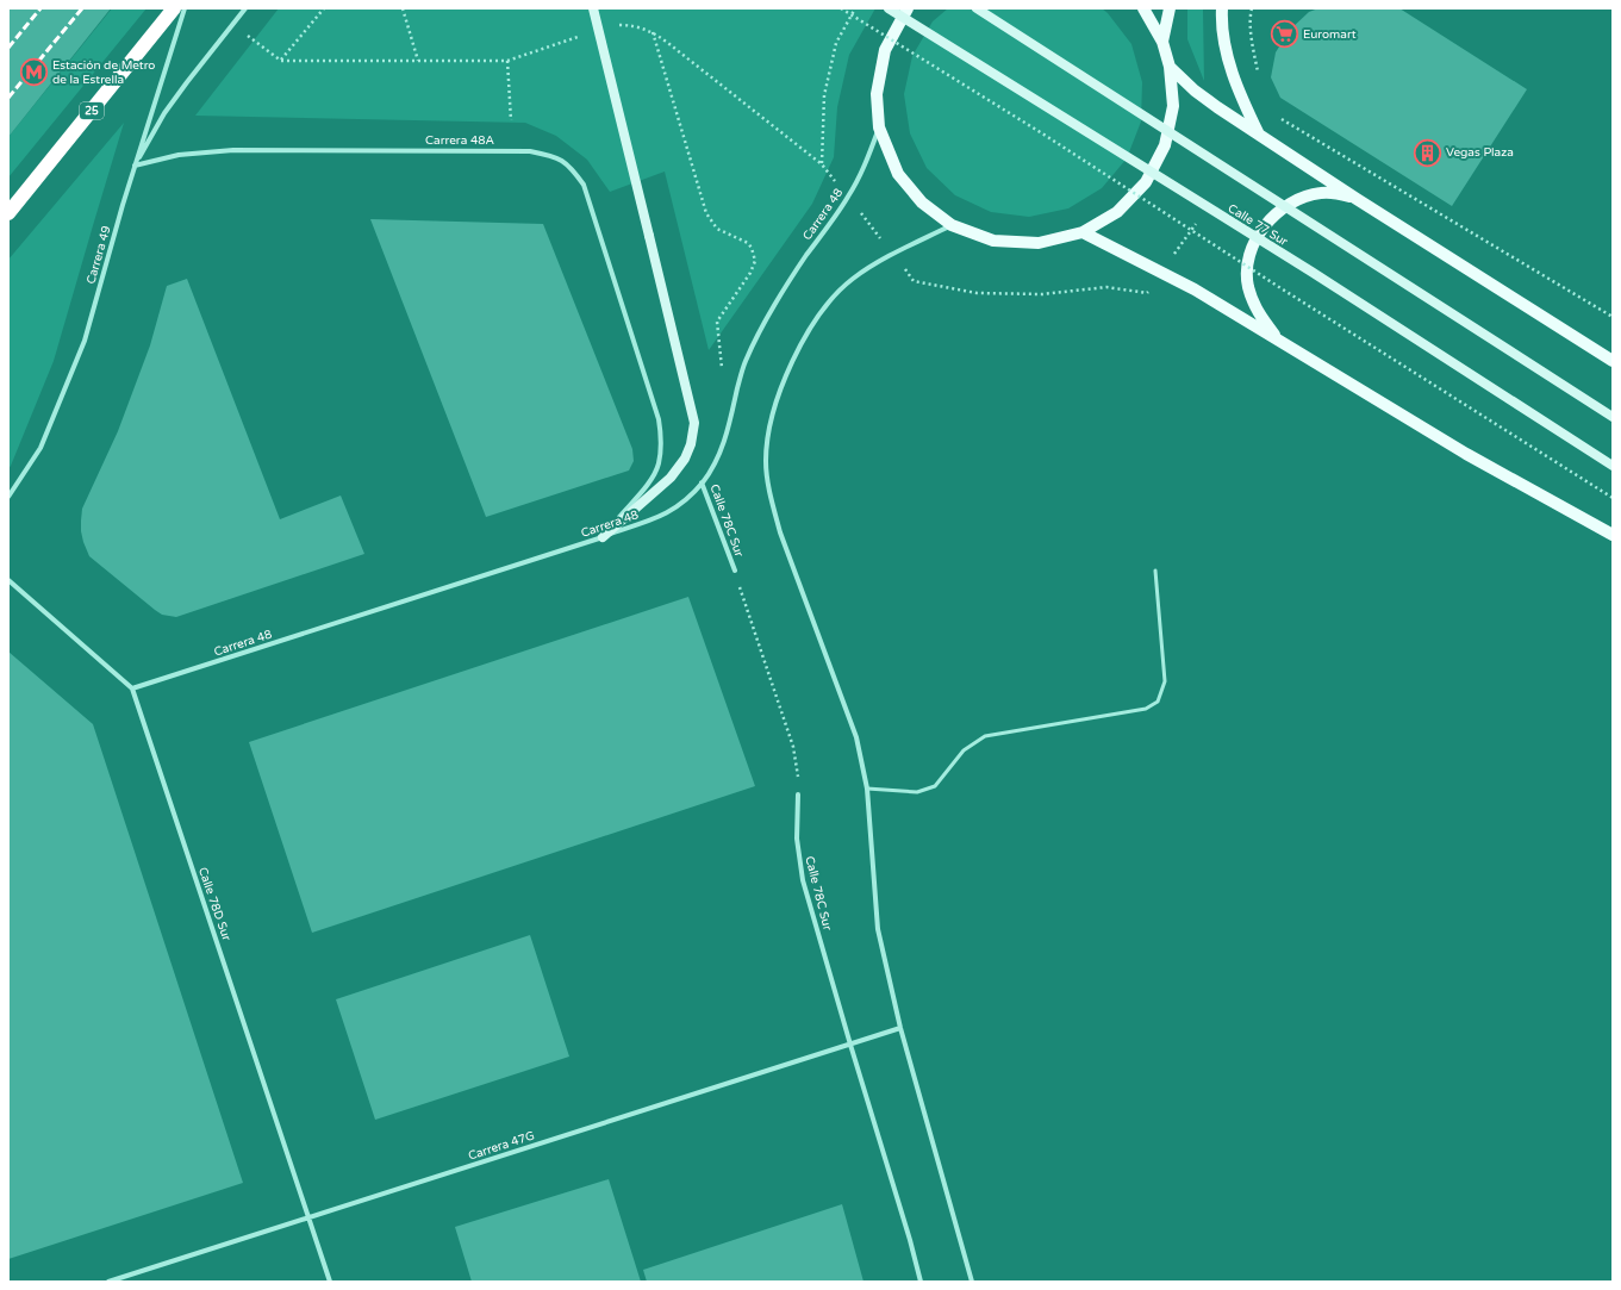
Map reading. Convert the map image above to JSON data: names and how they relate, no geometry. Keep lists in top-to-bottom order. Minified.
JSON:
{"streets":{"highway":["25"],"street":["Carrera 48A","Carrera 48","Calle 77 Sur","Carrera 49","Calle 78C Sur","Calle 78D Sur","Carrera 47G"]},"crossings":[["Carrera 48A","Carrera 48"],["Carrera 48A","Carrera 49"],["Carrera 48","Calle 78C Sur"],["Carrera 48","Calle 78D Sur"],["Calle 78C Sur","Carrera 47G"],["Calle 78D Sur","Carrera 47G"]],"places":{"supermarket":["Euromart"],"metro station":["Estación de Metro de la Estrella"],"building":["Vegas Plaza"]}}
